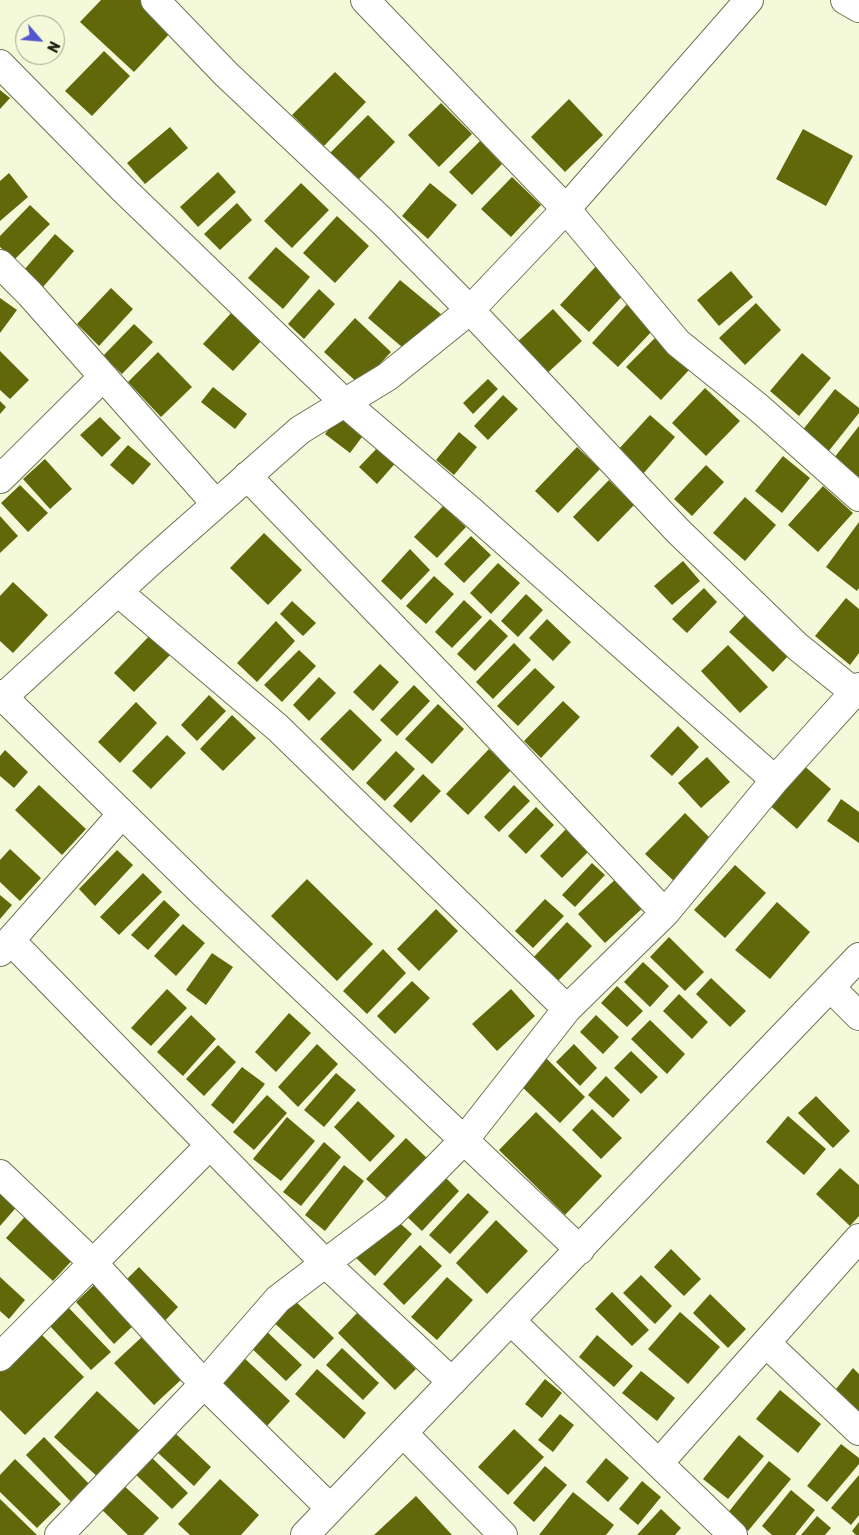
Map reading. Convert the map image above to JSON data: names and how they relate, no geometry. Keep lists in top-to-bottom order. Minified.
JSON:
{"north":"bottom right"}
